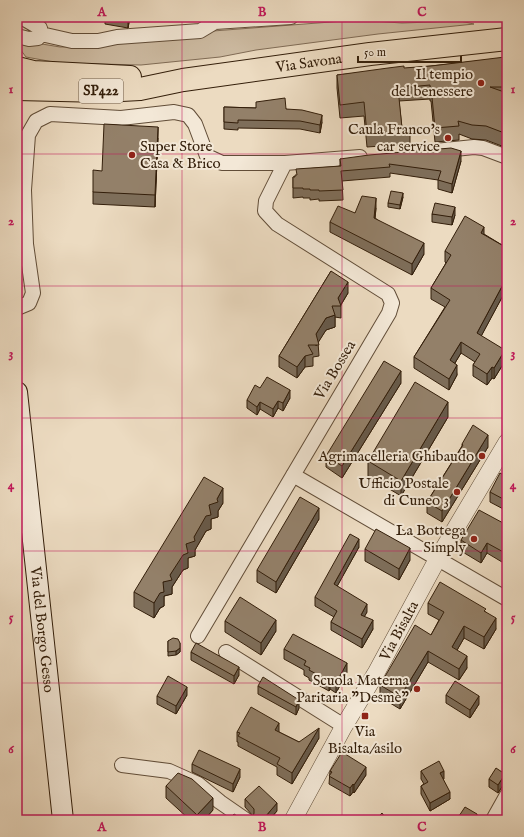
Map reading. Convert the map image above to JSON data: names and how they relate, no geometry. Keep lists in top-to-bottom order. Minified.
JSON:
{"streets":{"main road":["Via Savona","SP422","Via del Borgo Gesso"],"street":["Via Bossea","Via Bisalta"]},"places":{"other":["Il tempio del benessere","Caula Franco's car service","Super Store Casa & Brico","Agrimacelleria Ghibaudo","Ufficio Postale di Cuneo 3","La Bottega Simply","Scuola Materna Paritaria \"Desmè\""],"transit":["Via Bisalta/asilo"]},"scale_bar":"50 m","grid":{"columns":["A","B","C"],"rows":["1","2","3","4","5","6"]}}
